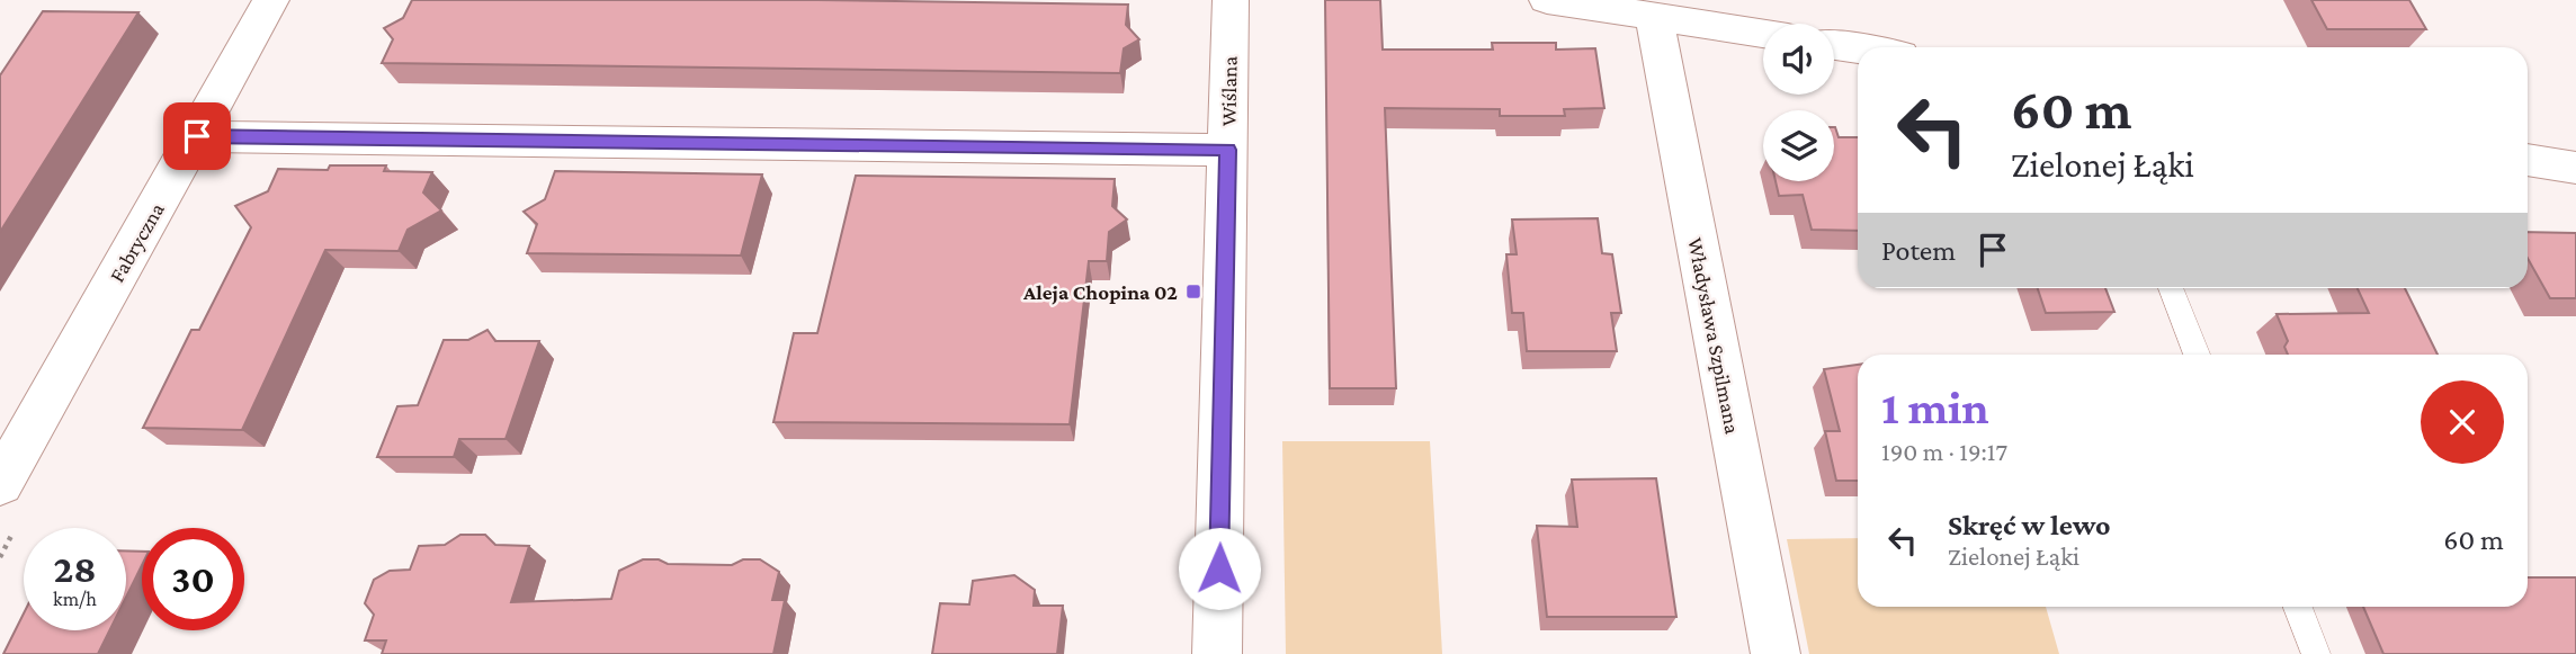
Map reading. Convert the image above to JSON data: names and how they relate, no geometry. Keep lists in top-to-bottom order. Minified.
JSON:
{"streets":{"street":["Wiślana","Fabryczna","Władysława Szpilmana"]},"places":{"transit":["Aleja Chopina 02"]},"page":{"turn":["60 m","Zielonej Łąki"],"then":"Potem","heading":["1 min","190 m · 19:17"],"list":[{"name":"Skręć w lewo","note":"Zielonej Łąki","value":"60 m"}],"speed":"28 km/h","limit":"30"}}
